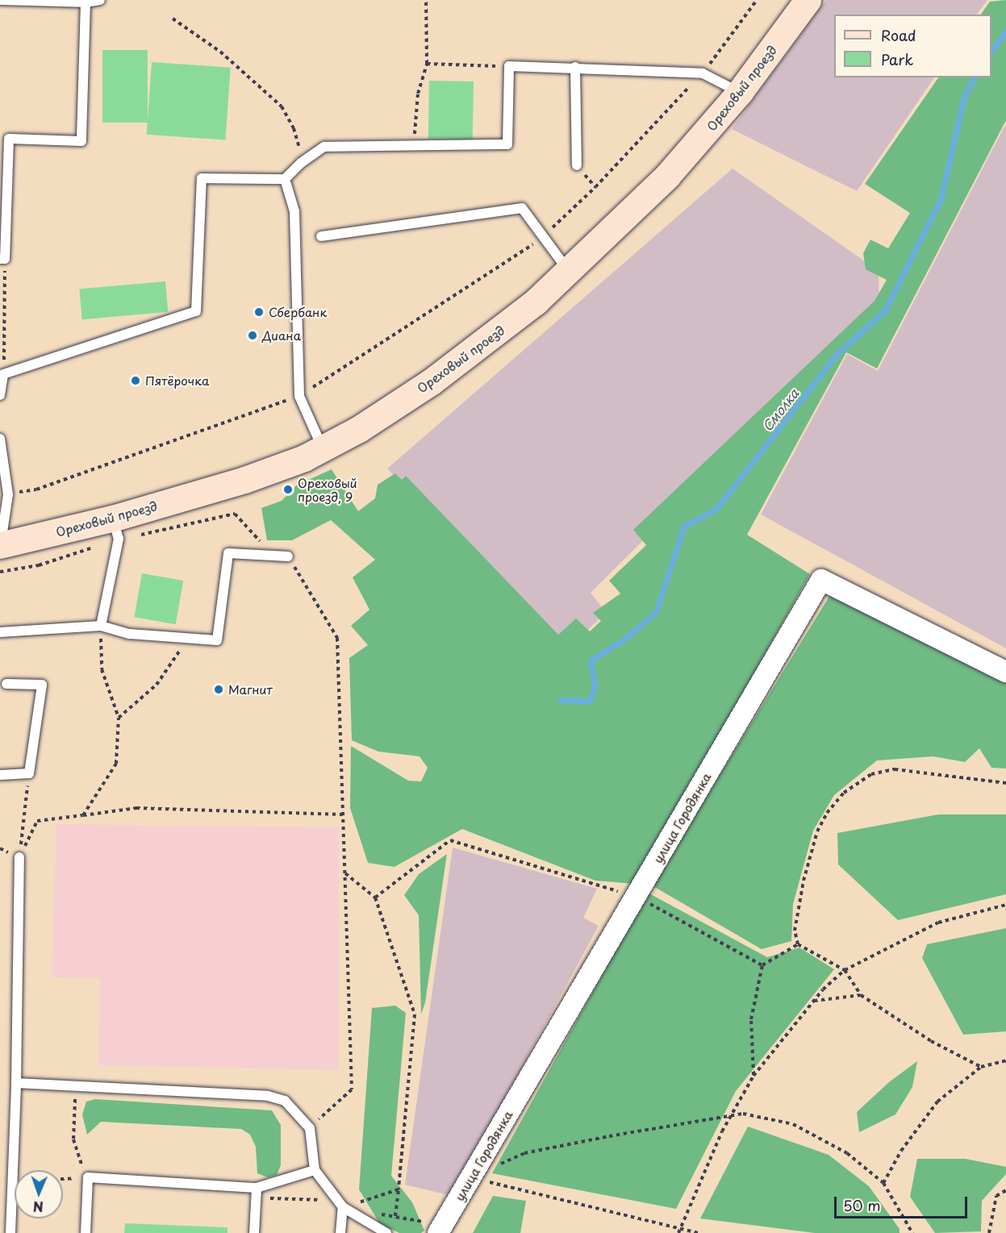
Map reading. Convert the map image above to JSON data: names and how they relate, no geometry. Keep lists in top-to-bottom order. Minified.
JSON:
{"streets":{"street":["Ореховый проезд","улица Городянка"]},"water":["Смолка"],"places":["Сбербанк","Диана","Пятёрочка","Ореховый проезд, 9","Магнит"],"legend":["Road","Park"],"scale_bar":"50 m","north":"bottom"}
